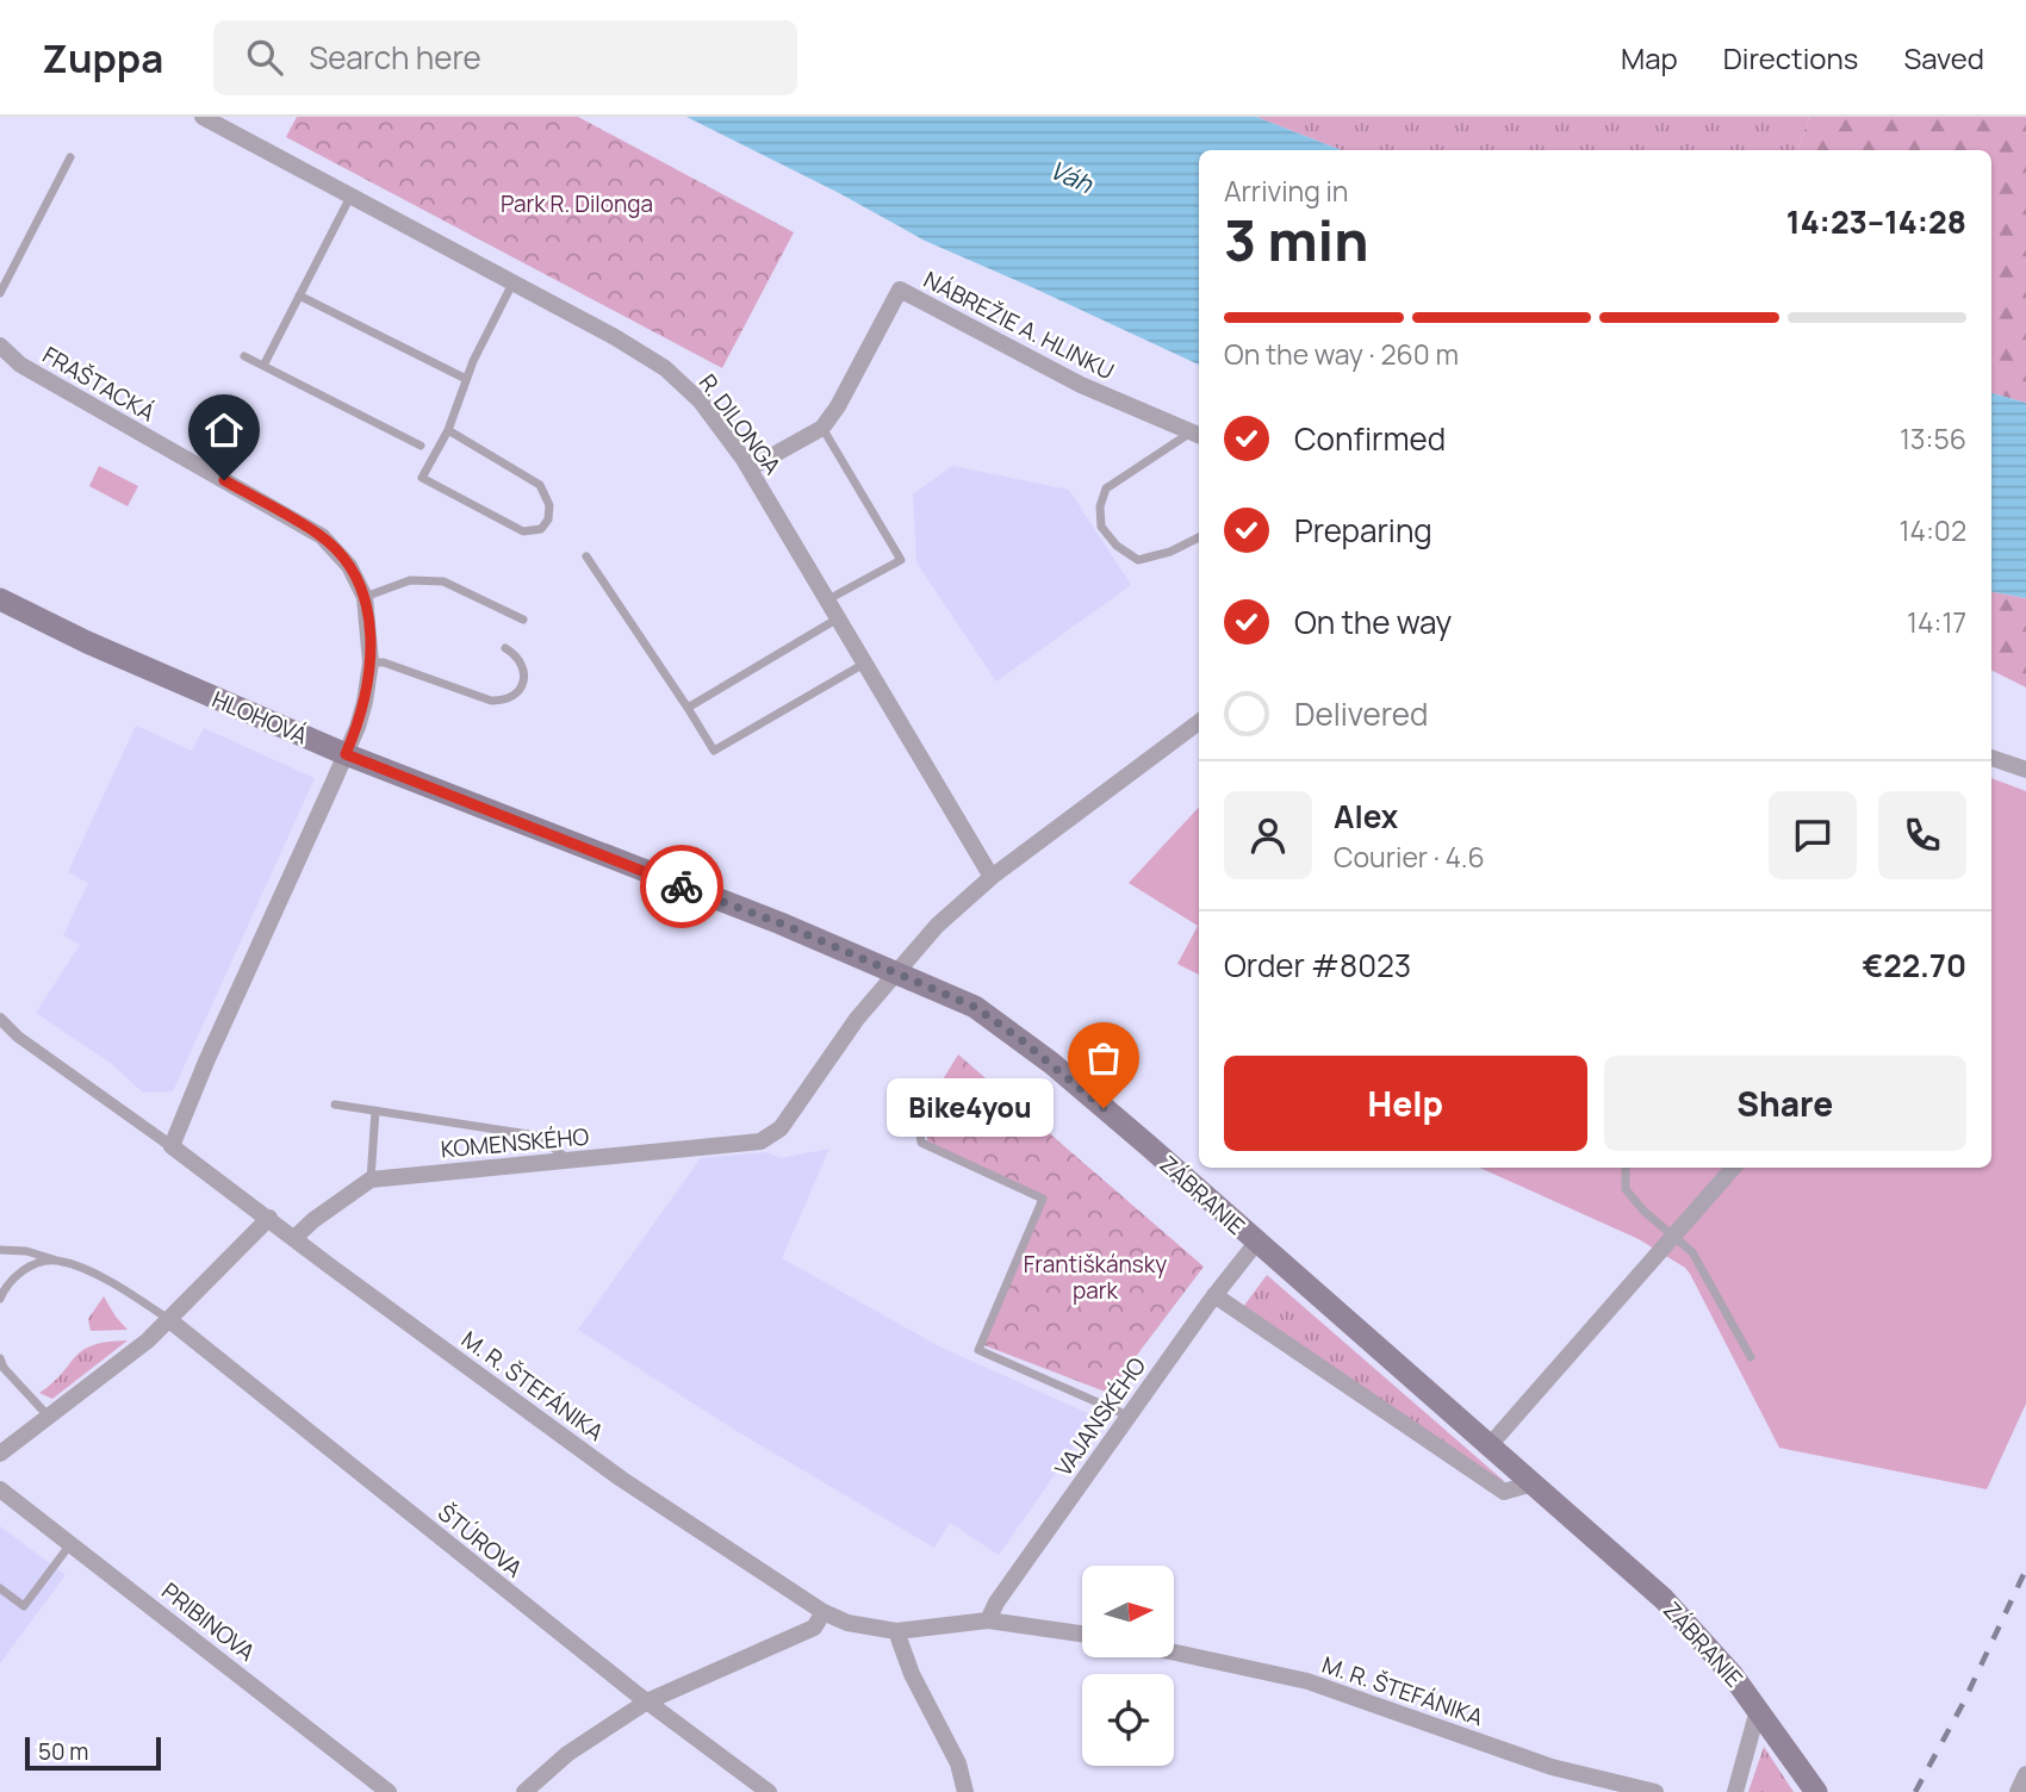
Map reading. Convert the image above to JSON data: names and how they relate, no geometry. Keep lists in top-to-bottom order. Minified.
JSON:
{"streets":{"main road":["HLOHOVÁ","ZÁBRANIE"],"street":["NÁBREŽIE A. HLINKU","FRAŠTACKÁ","R. DILONGA","KOMENSKÉHO","M. R. ŠTEFÁNIKA","VAJANSKÉHO","ŠTÚROVA","PRIBINOVA"]},"crossings":[["NÁBREŽIE A. HLINKU","R. DILONGA"],["FRAŠTACKÁ","HLOHOVÁ"],["FRAŠTACKÁ","M. R. ŠTEFÁNIKA"],["HLOHOVÁ","KOMENSKÉHO"],["HLOHOVÁ","ZÁBRANIE"],["KOMENSKÉHO","ZÁBRANIE"],["KOMENSKÉHO","M. R. ŠTEFÁNIKA"],["ZÁBRANIE","VAJANSKÉHO"],["M. R. ŠTEFÁNIKA","VAJANSKÉHO"]],"water":["Váh"],"parks":["Park R. Dilonga","Františkánsky park"],"places":["Bike4you"],"scale_bar":"50 m","north":"right","page":{"header":"Zuppa","search":"Search here","nav":["Map","Directions","Saved"],"heading":["3 min","Arriving in","14:23–14:28"],"panel":["Alex","Courier · 4.6","Order #8023","€22.70"],"bar":"On the way · 260 m","list":[["Confirmed","13:56"],["Preparing","14:02"],["On the way","14:17"],"Delivered"],"buttons":["Help","Share"],"bubble":"Bike4you","scale":"50 m"}}
